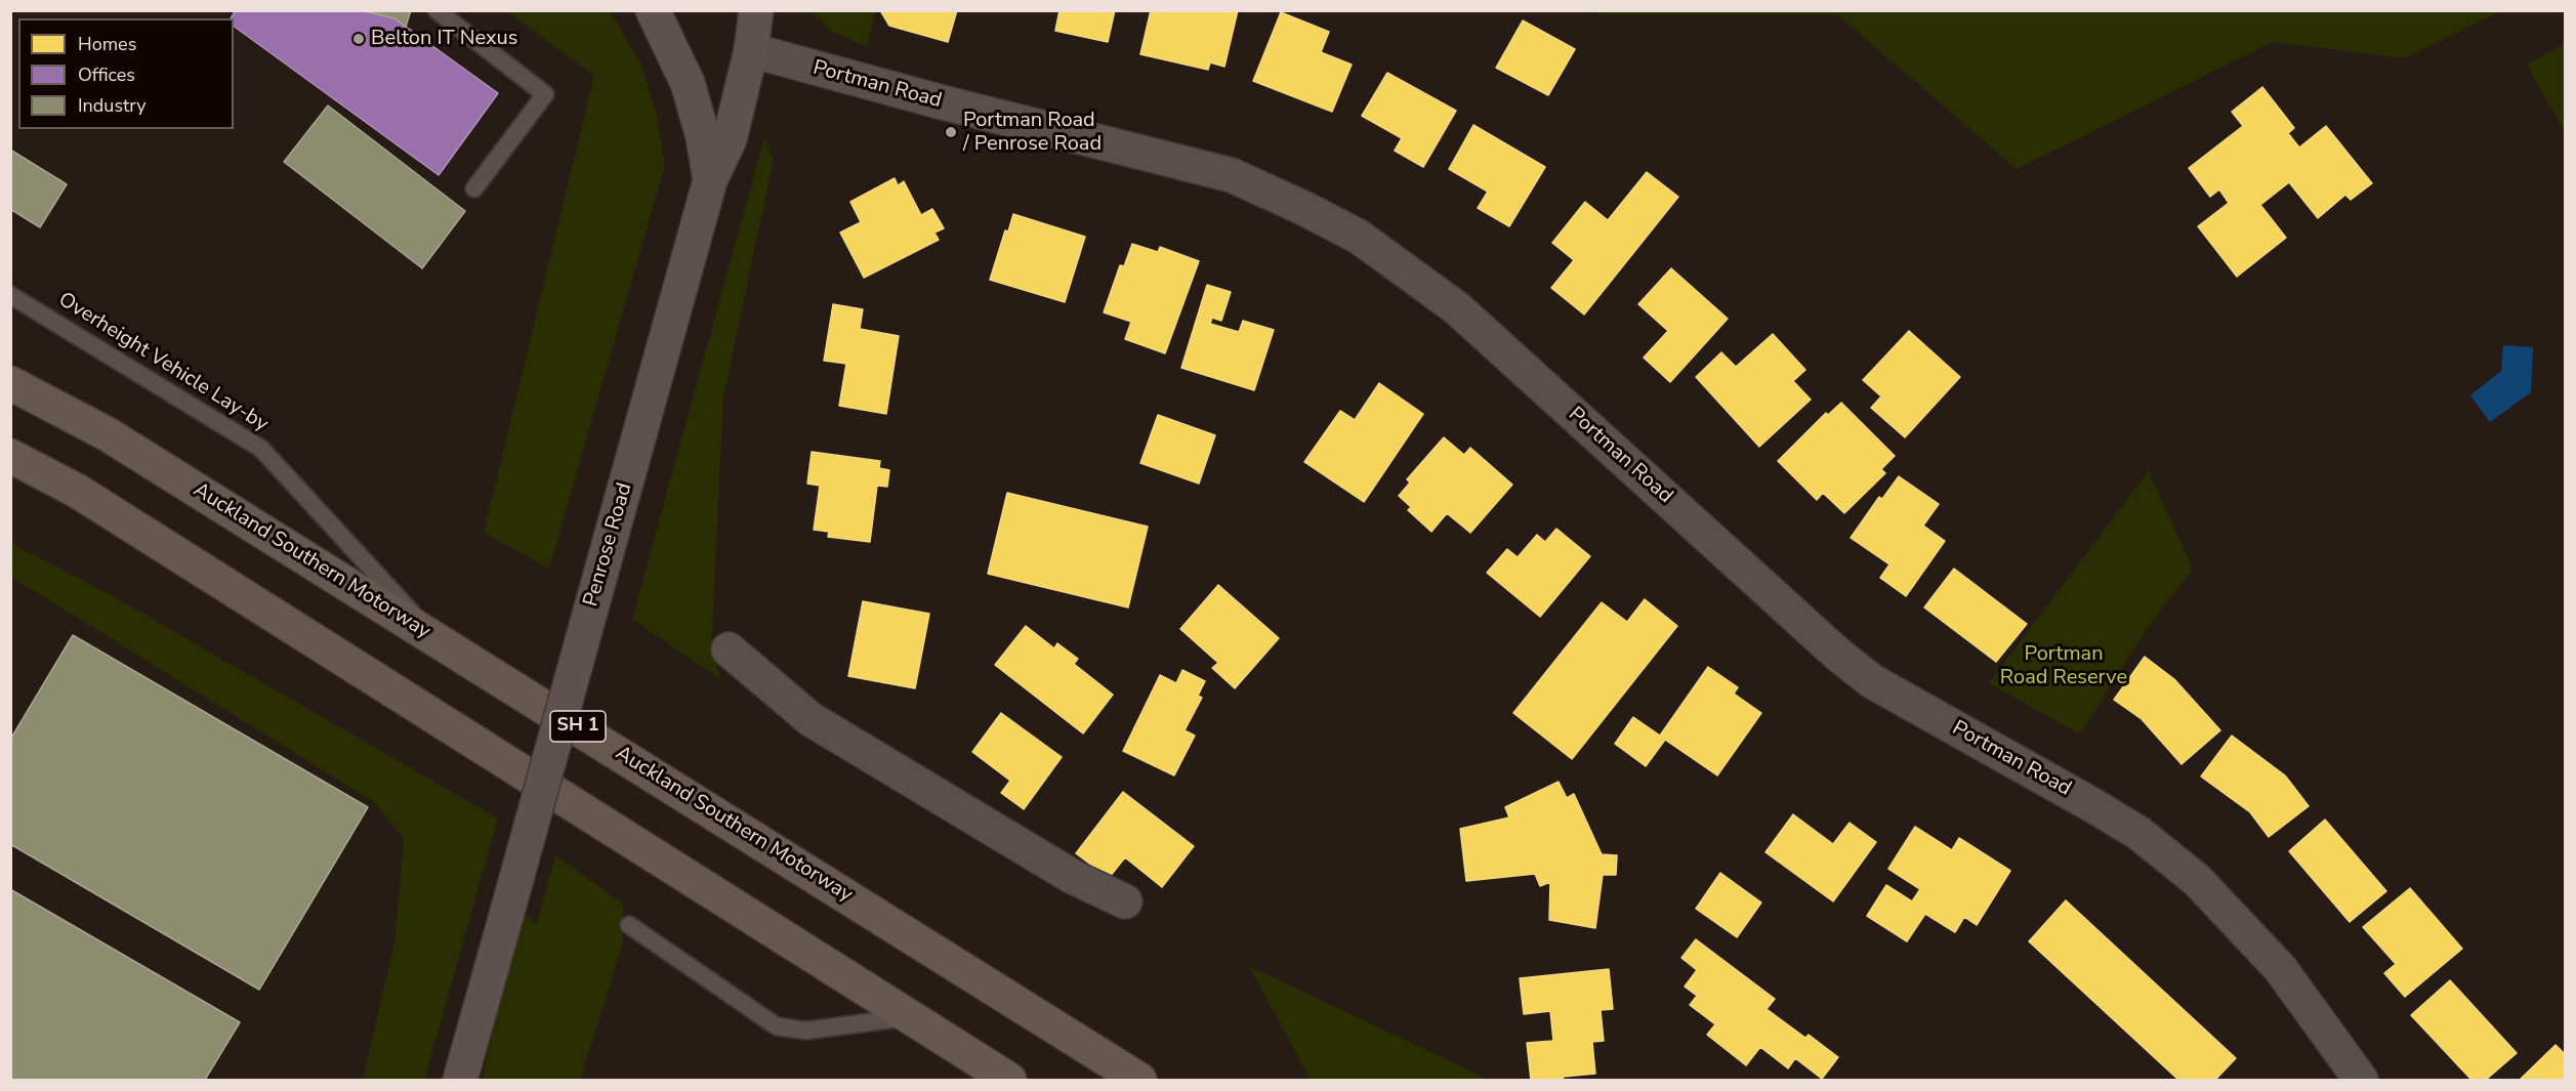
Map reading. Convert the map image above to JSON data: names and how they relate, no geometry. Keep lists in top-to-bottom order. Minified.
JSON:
{"streets":{"highway":["Auckland Southern Motorway","SH 1"],"main road":["Penrose Road"],"street":["Portman Road"],"lane":["Overheight Vehicle Lay-by"]},"crossings":[["Portman Road","Penrose Road"],["Overheight Vehicle Lay-by","Auckland Southern Motorway"]],"parks":["Portman Road Reserve"],"places":["Belton IT Nexus","Portman Road / Penrose Road"],"legend":["Homes","Offices","Industry"]}
